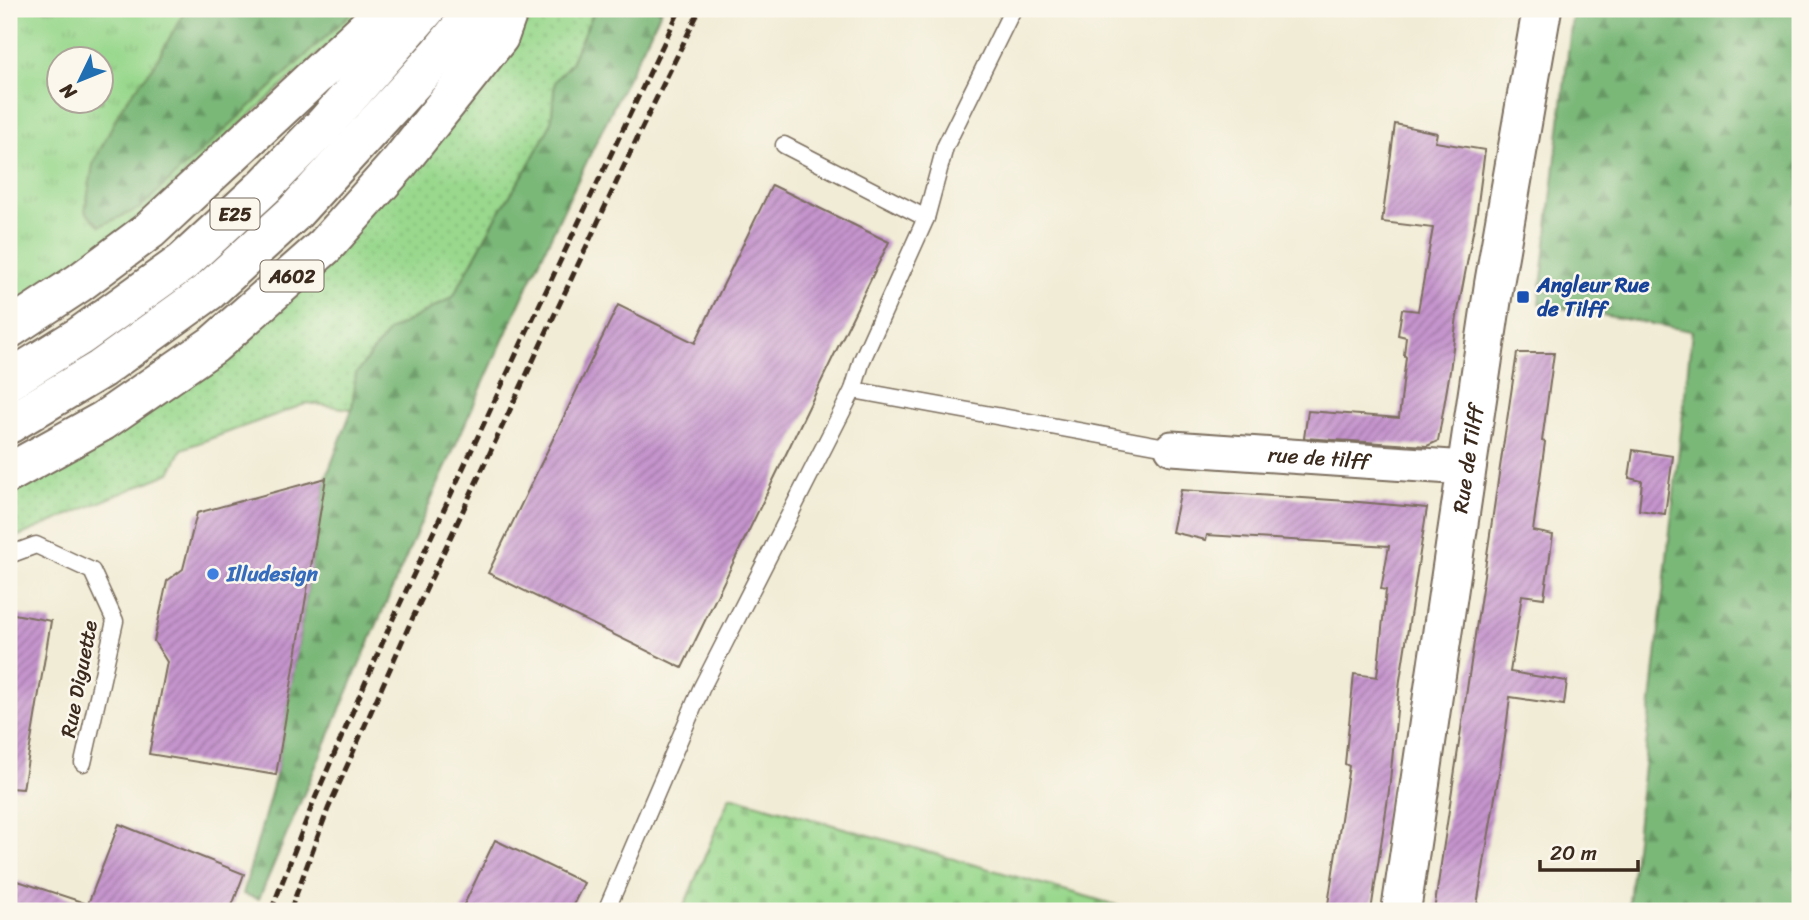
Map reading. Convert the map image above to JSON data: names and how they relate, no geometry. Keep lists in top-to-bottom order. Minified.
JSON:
{"streets":{"main road":["E25","A602","Rue de Tilff"],"street":["rue de tilff"],"lane":["Rue Diguette"]},"crossings":[["rue de tilff","Rue de Tilff"]],"places":{"transit":["Angleur Rue de Tilff"],"other":["Illudesign"]},"scale_bar":"20 m","north":"bottom left"}
